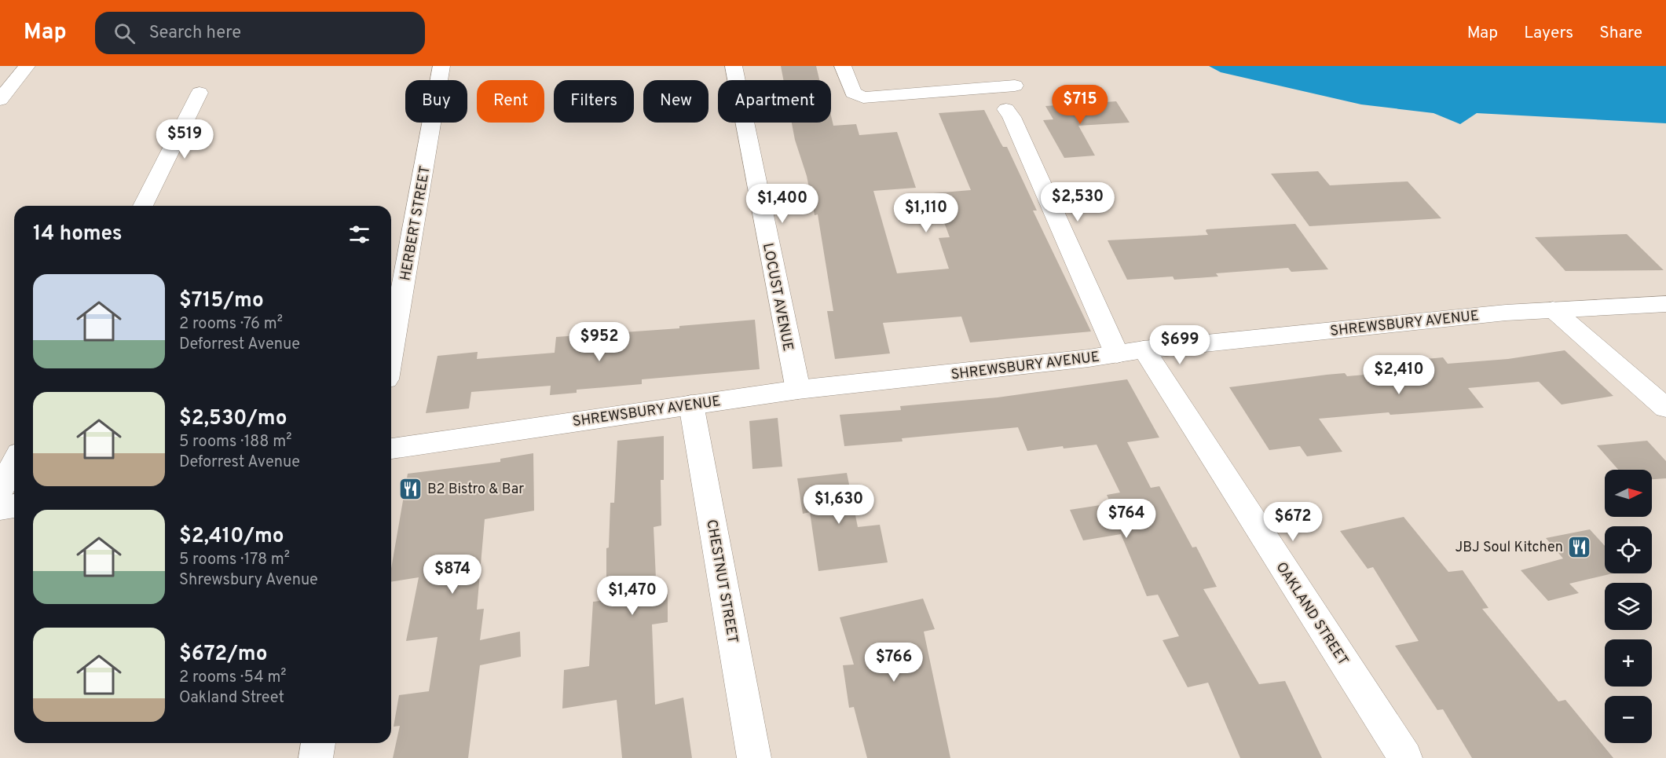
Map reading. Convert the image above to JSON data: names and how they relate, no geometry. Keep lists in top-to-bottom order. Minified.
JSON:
{"streets":{"street":["HERBERT STREET","LOCUST AVENUE","SHREWSBURY AVENUE","CHESTNUT STREET","OAKLAND STREET"]},"crossings":[["LOCUST AVENUE","SHREWSBURY AVENUE"],["SHREWSBURY AVENUE","CHESTNUT STREET"],["SHREWSBURY AVENUE","OAKLAND STREET"]],"places":{"restaurant":["B2 Bistro & Bar","JBJ Soul Kitchen"]},"north":"right","page":{"header":"Map","search":"Search here","nav":["Map","Layers","Share"],"chip":["Buy","Rent","Filters","New","Apartment"],"price":["$715","$519","$2,530","$1,400","$1,110","$952","$699","$2,410","$1,630","$764","$672","$874","$1,470","$766"],"heading":"14 homes","list":[{"name":"$715/mo","note":"2 rooms · 76 m² · Deforrest Avenue"},{"name":"$2,530/mo","note":"5 rooms · 188 m² · Deforrest Avenue"},{"name":"$2,410/mo","note":"5 rooms · 178 m² · Shrewsbury Avenue"},{"name":"$672/mo","note":"2 rooms · 54 m² · Oakland Street"}],"map_buttons":["+","−"]}}
